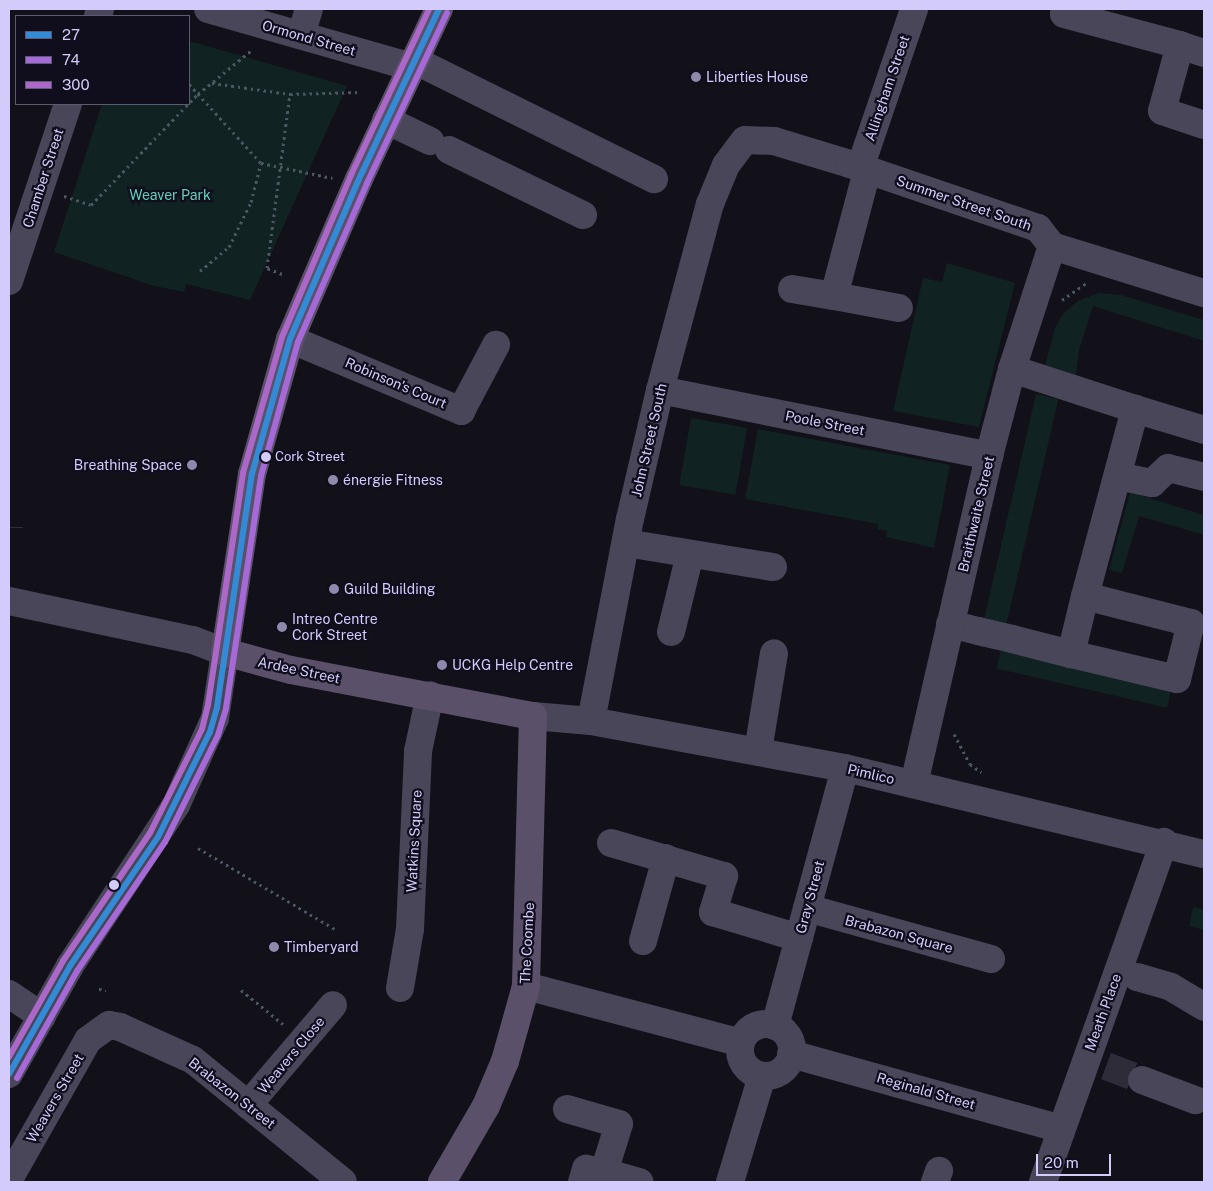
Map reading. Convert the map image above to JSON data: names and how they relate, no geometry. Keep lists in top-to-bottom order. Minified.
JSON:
{"streets":{"main road":["Ardee Street","The Coombe"],"street":["Ormond Street","Allingham Street","Chamber Street","Summer Street South","Robinson's Court","Poole Street","John Street South","Braithwaite Street","Pimlico","Watkins Square","Gray Street","Brabazon Square","Meath Place","Weavers Close","Reginald Street","Brabazon Street","Weavers Street"]},"crossings":[["Allingham Street","Summer Street South"],["Summer Street South","John Street South"],["Summer Street South","Braithwaite Street"],["Poole Street","John Street South"],["Poole Street","Braithwaite Street"],["John Street South","Pimlico"],["Braithwaite Street","Pimlico"],["Ardee Street","Pimlico"],["Ardee Street","Watkins Square"],["Ardee Street","The Coombe"],["Pimlico","Gray Street"],["Pimlico","The Coombe"],["Pimlico","Meath Place"],["Gray Street","Brabazon Square"],["Gray Street","Reginald Street"],["Meath Place","Reginald Street"],["Weavers Close","Brabazon Street"],["Brabazon Street","Weavers Street"]],"parks":["Weaver Park"],"places":["Liberties House","Cork Street","Breathing Space","énergie Fitness","Guild Building","Intreo Centre Cork Street","UCKG Help Centre","Timberyard"],"lines":["transit line 27","transit line 300","transit line 74"],"legend":["27","74","300"],"scale_bar":"20 m"}
